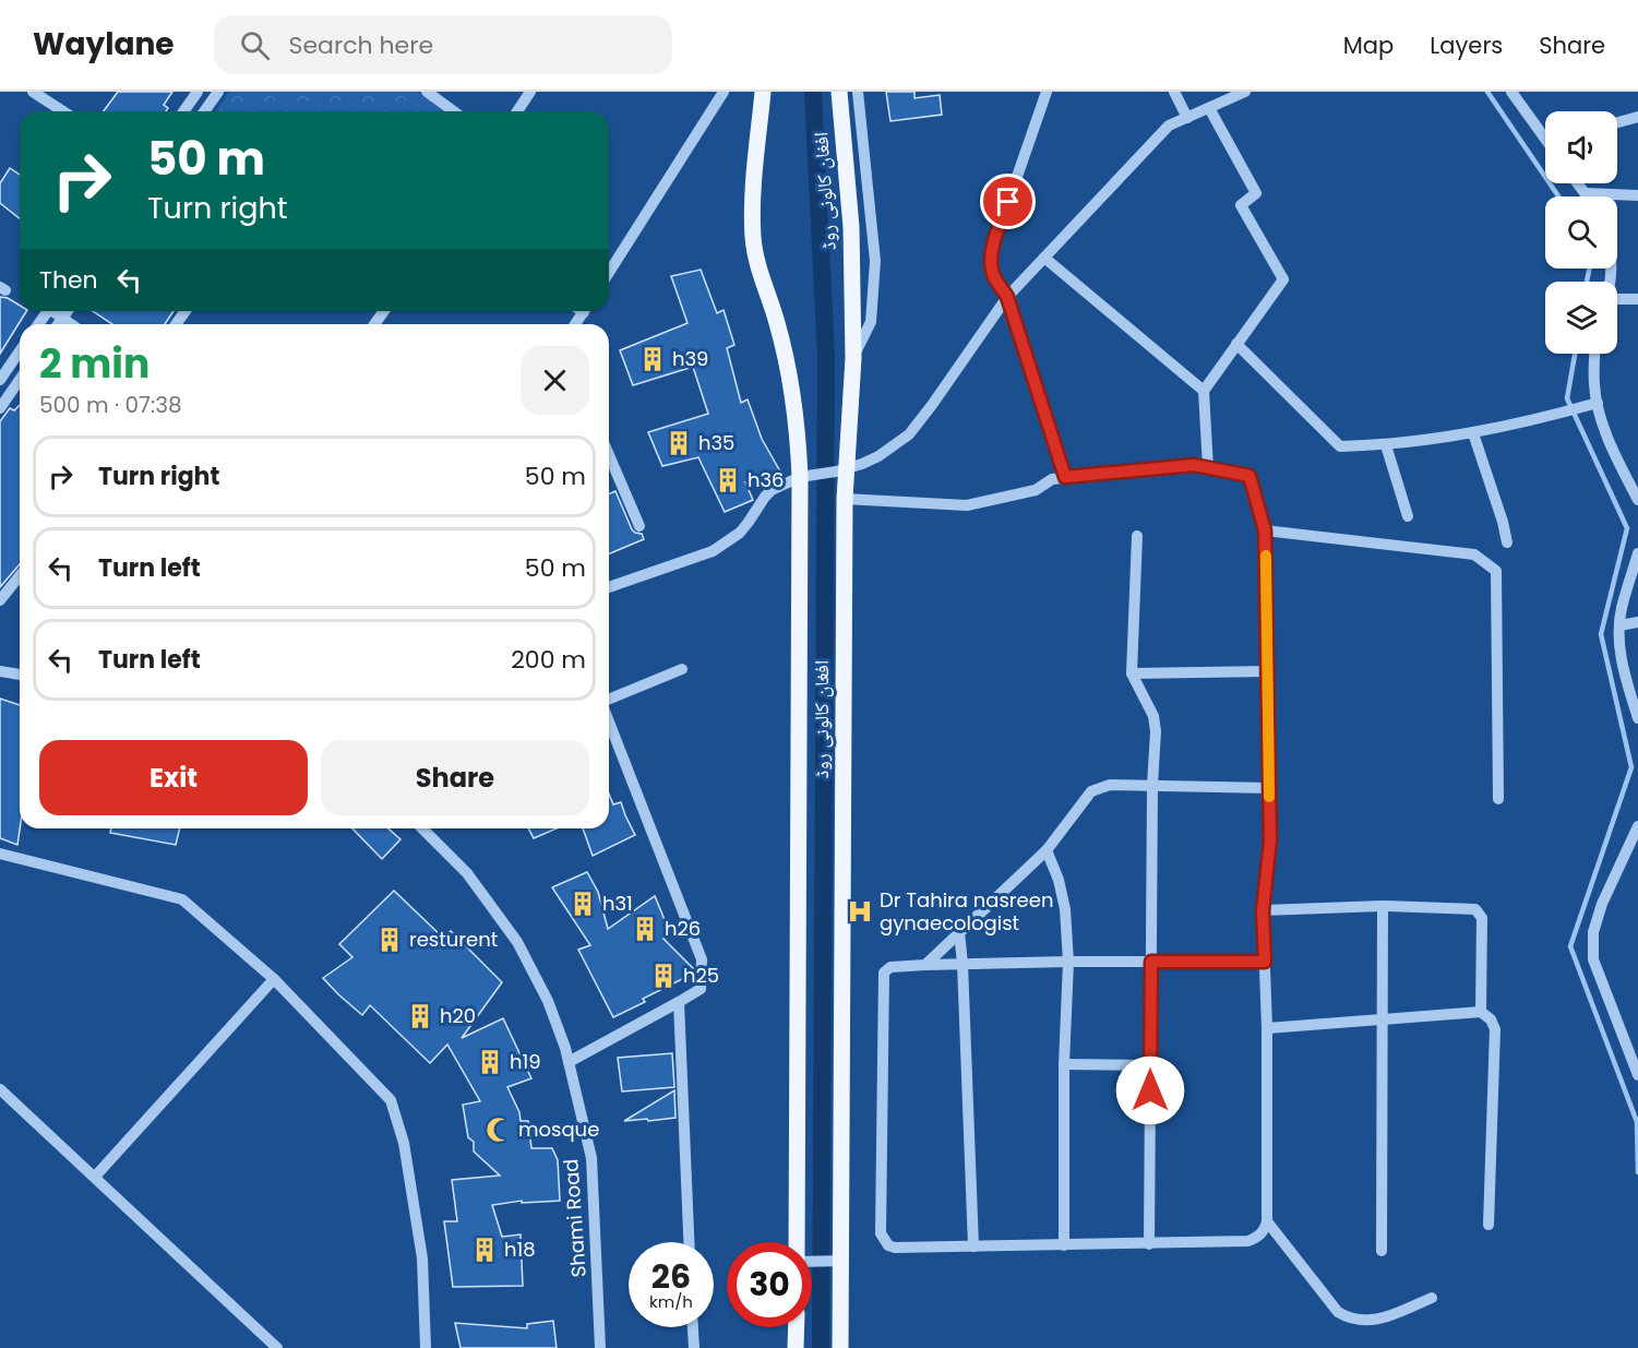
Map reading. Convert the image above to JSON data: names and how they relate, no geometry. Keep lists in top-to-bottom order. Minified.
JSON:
{"streets":{"main road":["افغان کالونی روڈ"],"street":["Shami Road"]},"places":{"building":["h39","h35","h36","h31","h26","resturent","h25","h20","h19","h18"],"hospital":["Dr Tahira nasreen gynaecologist"],"mosque":["mosque"]},"page":{"header":"Waylane","search":"Search here","nav":["Map","Layers","Share"],"turn":["50 m","Turn right"],"then":"Then","heading":["2 min","500 m · 07:38"],"list":[{"name":"Turn right","value":"50 m"},{"name":"Turn left","value":"50 m"},{"name":"Turn left","value":"200 m"}],"buttons":["Exit","Share"],"speed":"26 km/h","limit":"30"}}
